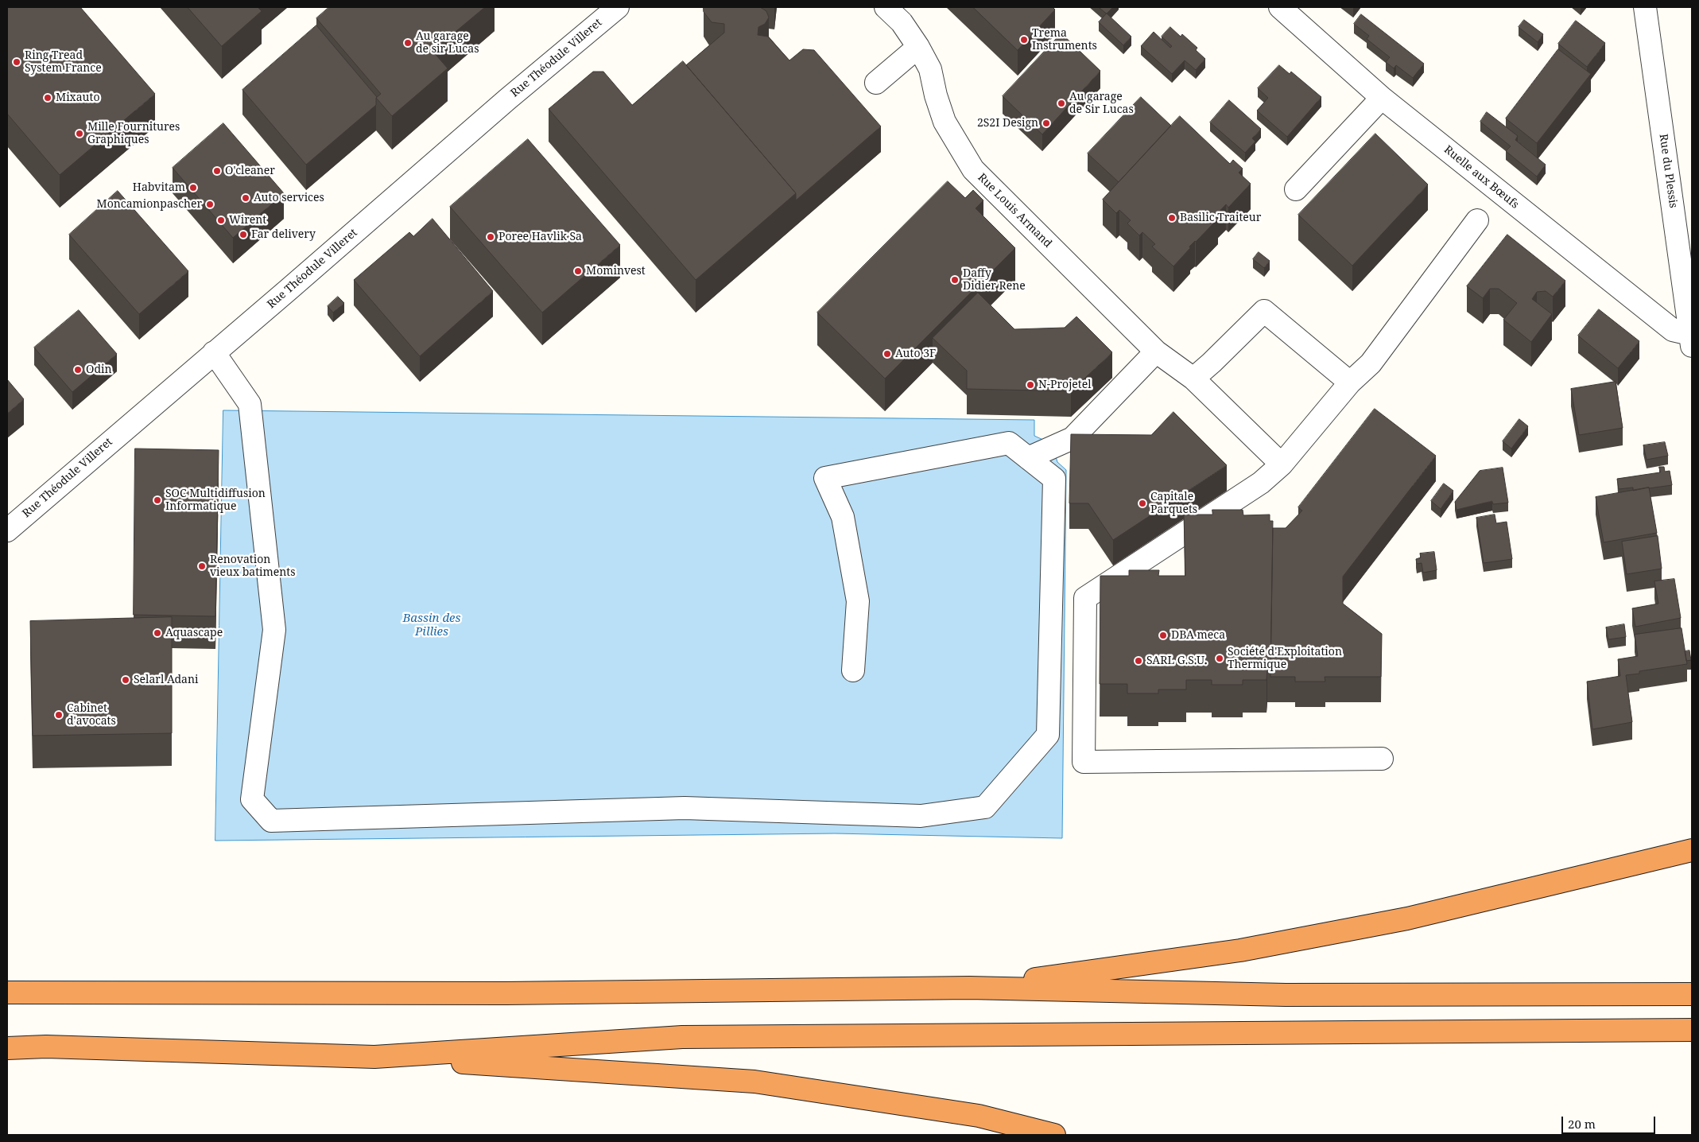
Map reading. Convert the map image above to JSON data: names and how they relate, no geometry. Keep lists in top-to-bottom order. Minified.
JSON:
{"streets":{"street":["Rue Théodule Villeret","Rue du Plessis","Ruelle aux Bœufs","Rue Louis Armand"]},"crossings":[["Rue du Plessis","Ruelle aux Bœufs"]],"water":["Bassin des Pillies"],"places":["Trema Instruments","Au garage de sir Lucas","Ring Tread System France","Mixauto","Au garage de Sir Lucas","2S2I Design","Mille Fournitures Graphiques","O'cleaner","Habvitam","Auto services","Moncamionpascher","Basilic Traiteur","Wirent","Far delivery","Poree Havlik Sa","Mominvest","Daffy Didier Rene","Auto 3F","Odin","N-Projetel","SOC Multidiffusion Informatique","Capitale Parquets","Renovation vieux batiments","Aquascape","DBA meca","Société d'Exploitation Thermique","SARL G.S.U.","Selarl Adani","Cabinet d'avocats"],"scale_bar":"20 m"}
